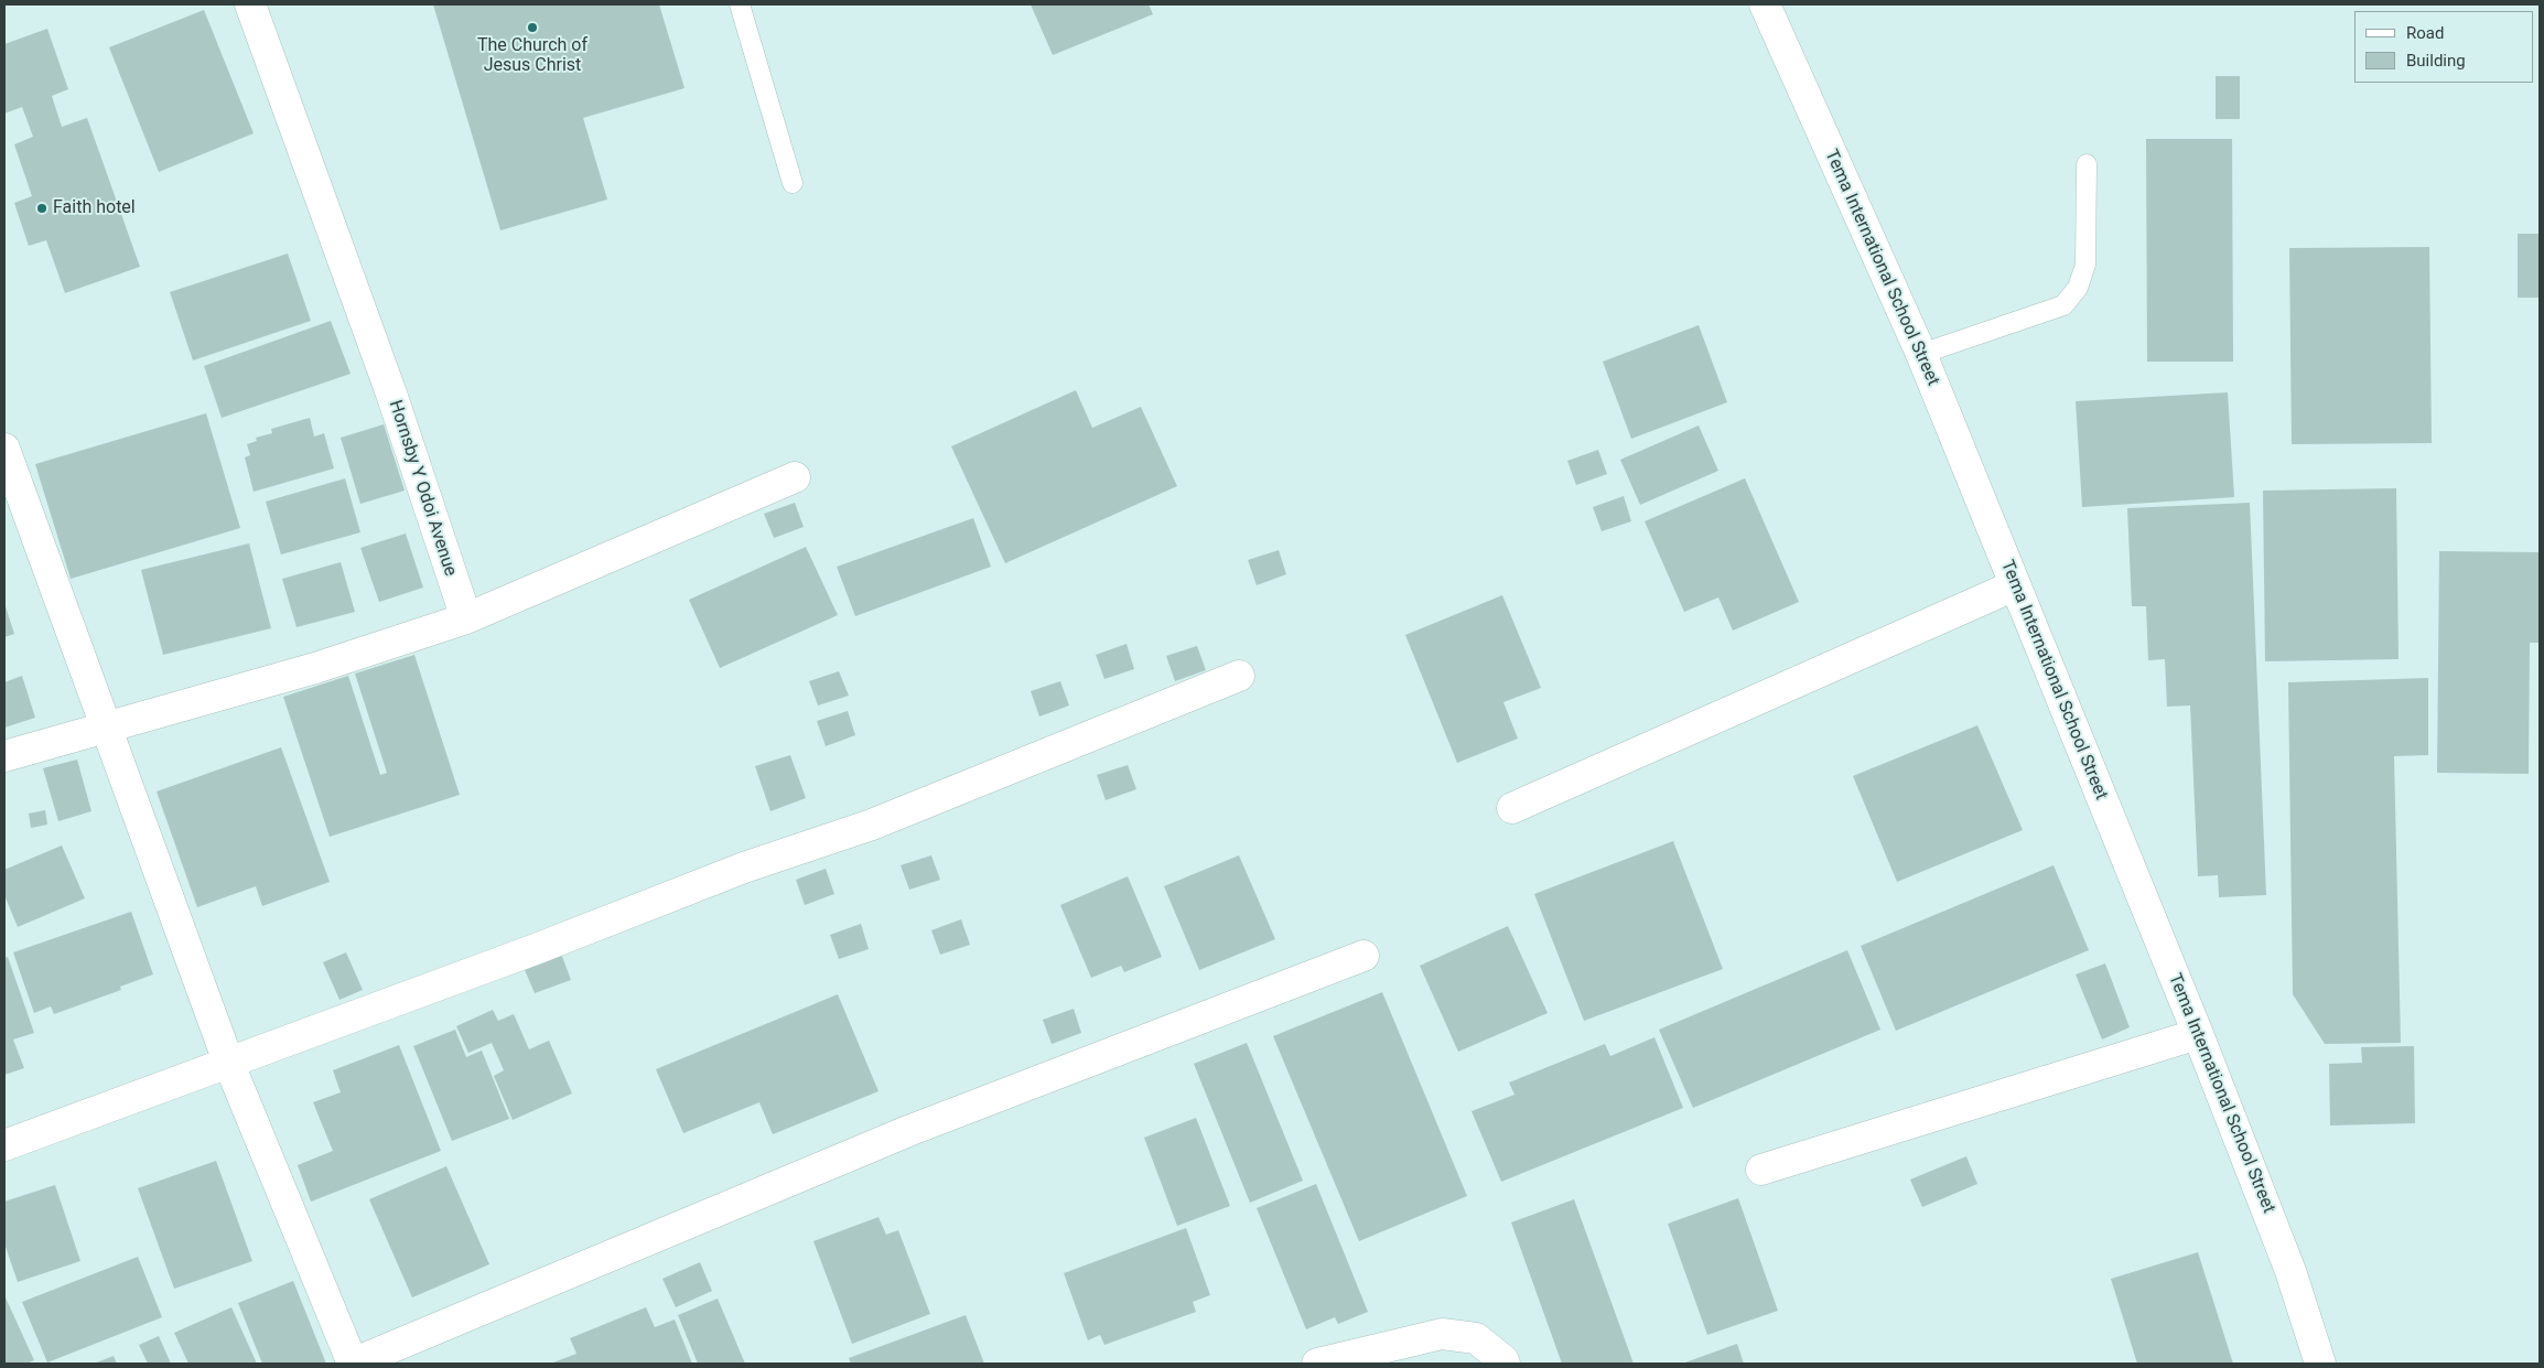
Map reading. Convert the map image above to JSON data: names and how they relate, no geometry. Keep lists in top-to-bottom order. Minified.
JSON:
{"streets":{"street":["Tema International School Street","Hornsby Y Odoi Avenue"]},"places":["The Church of Jesus Christ","Faith hotel"],"legend":["Road","Building"]}
